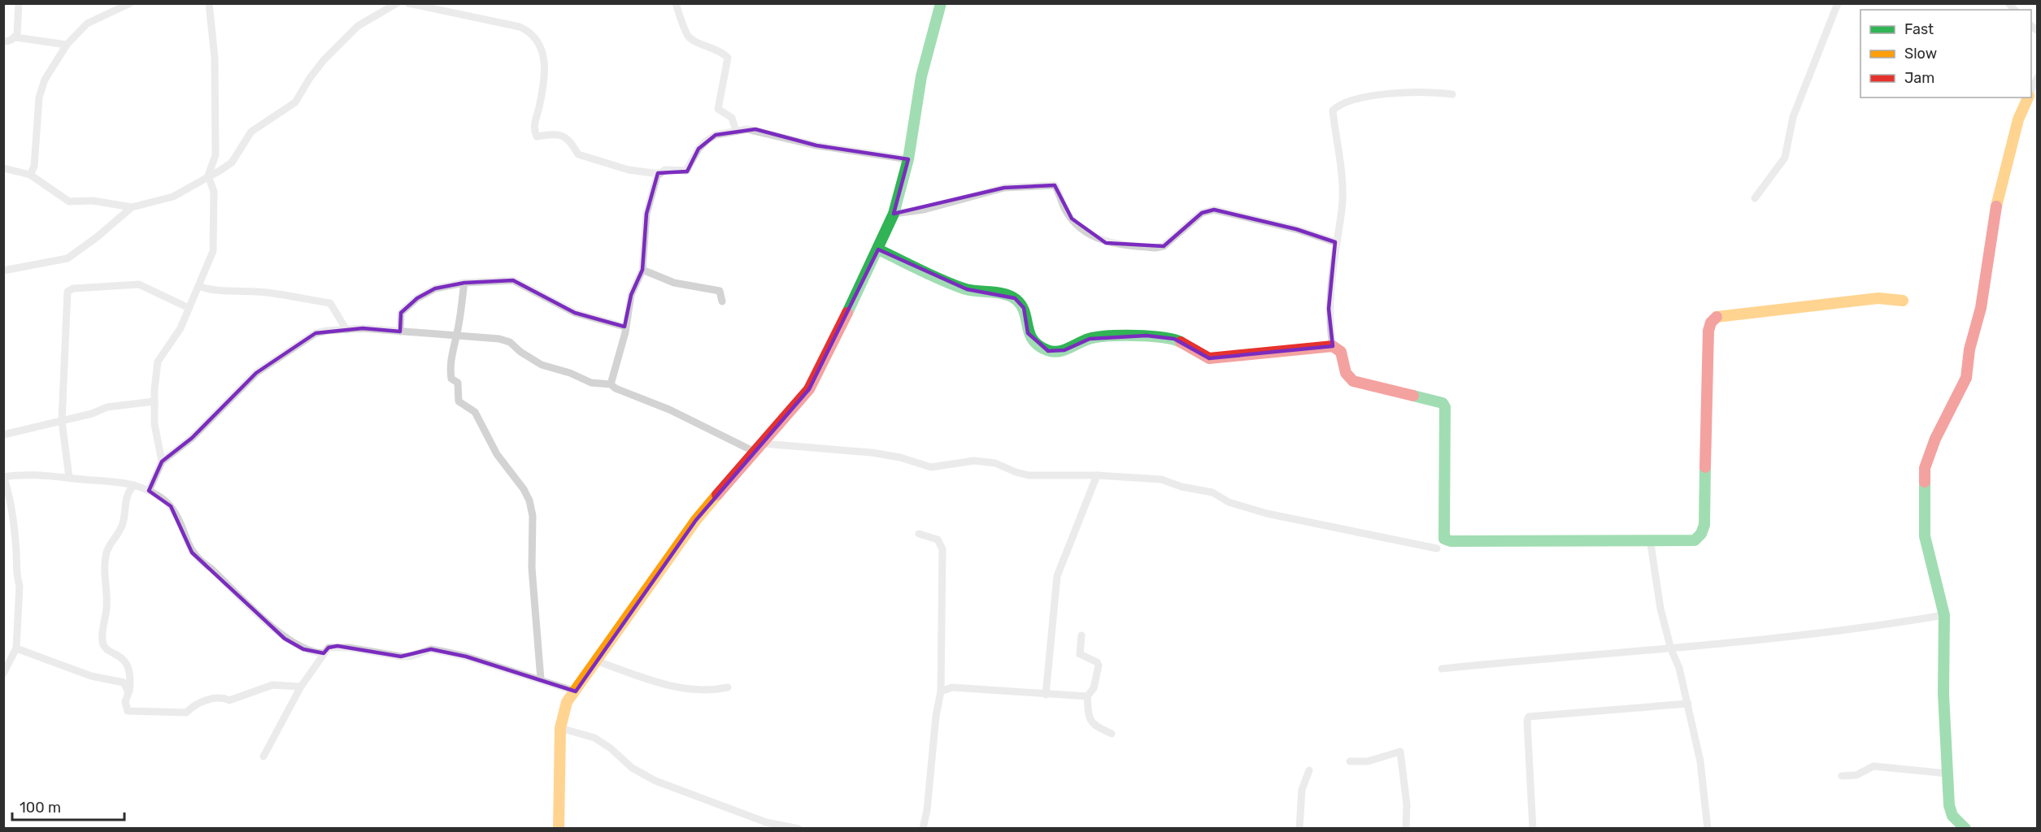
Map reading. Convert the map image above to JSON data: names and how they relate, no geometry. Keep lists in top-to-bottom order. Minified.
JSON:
{"legend":["Fast","Slow","Jam"],"scale_bar":"100 m"}
